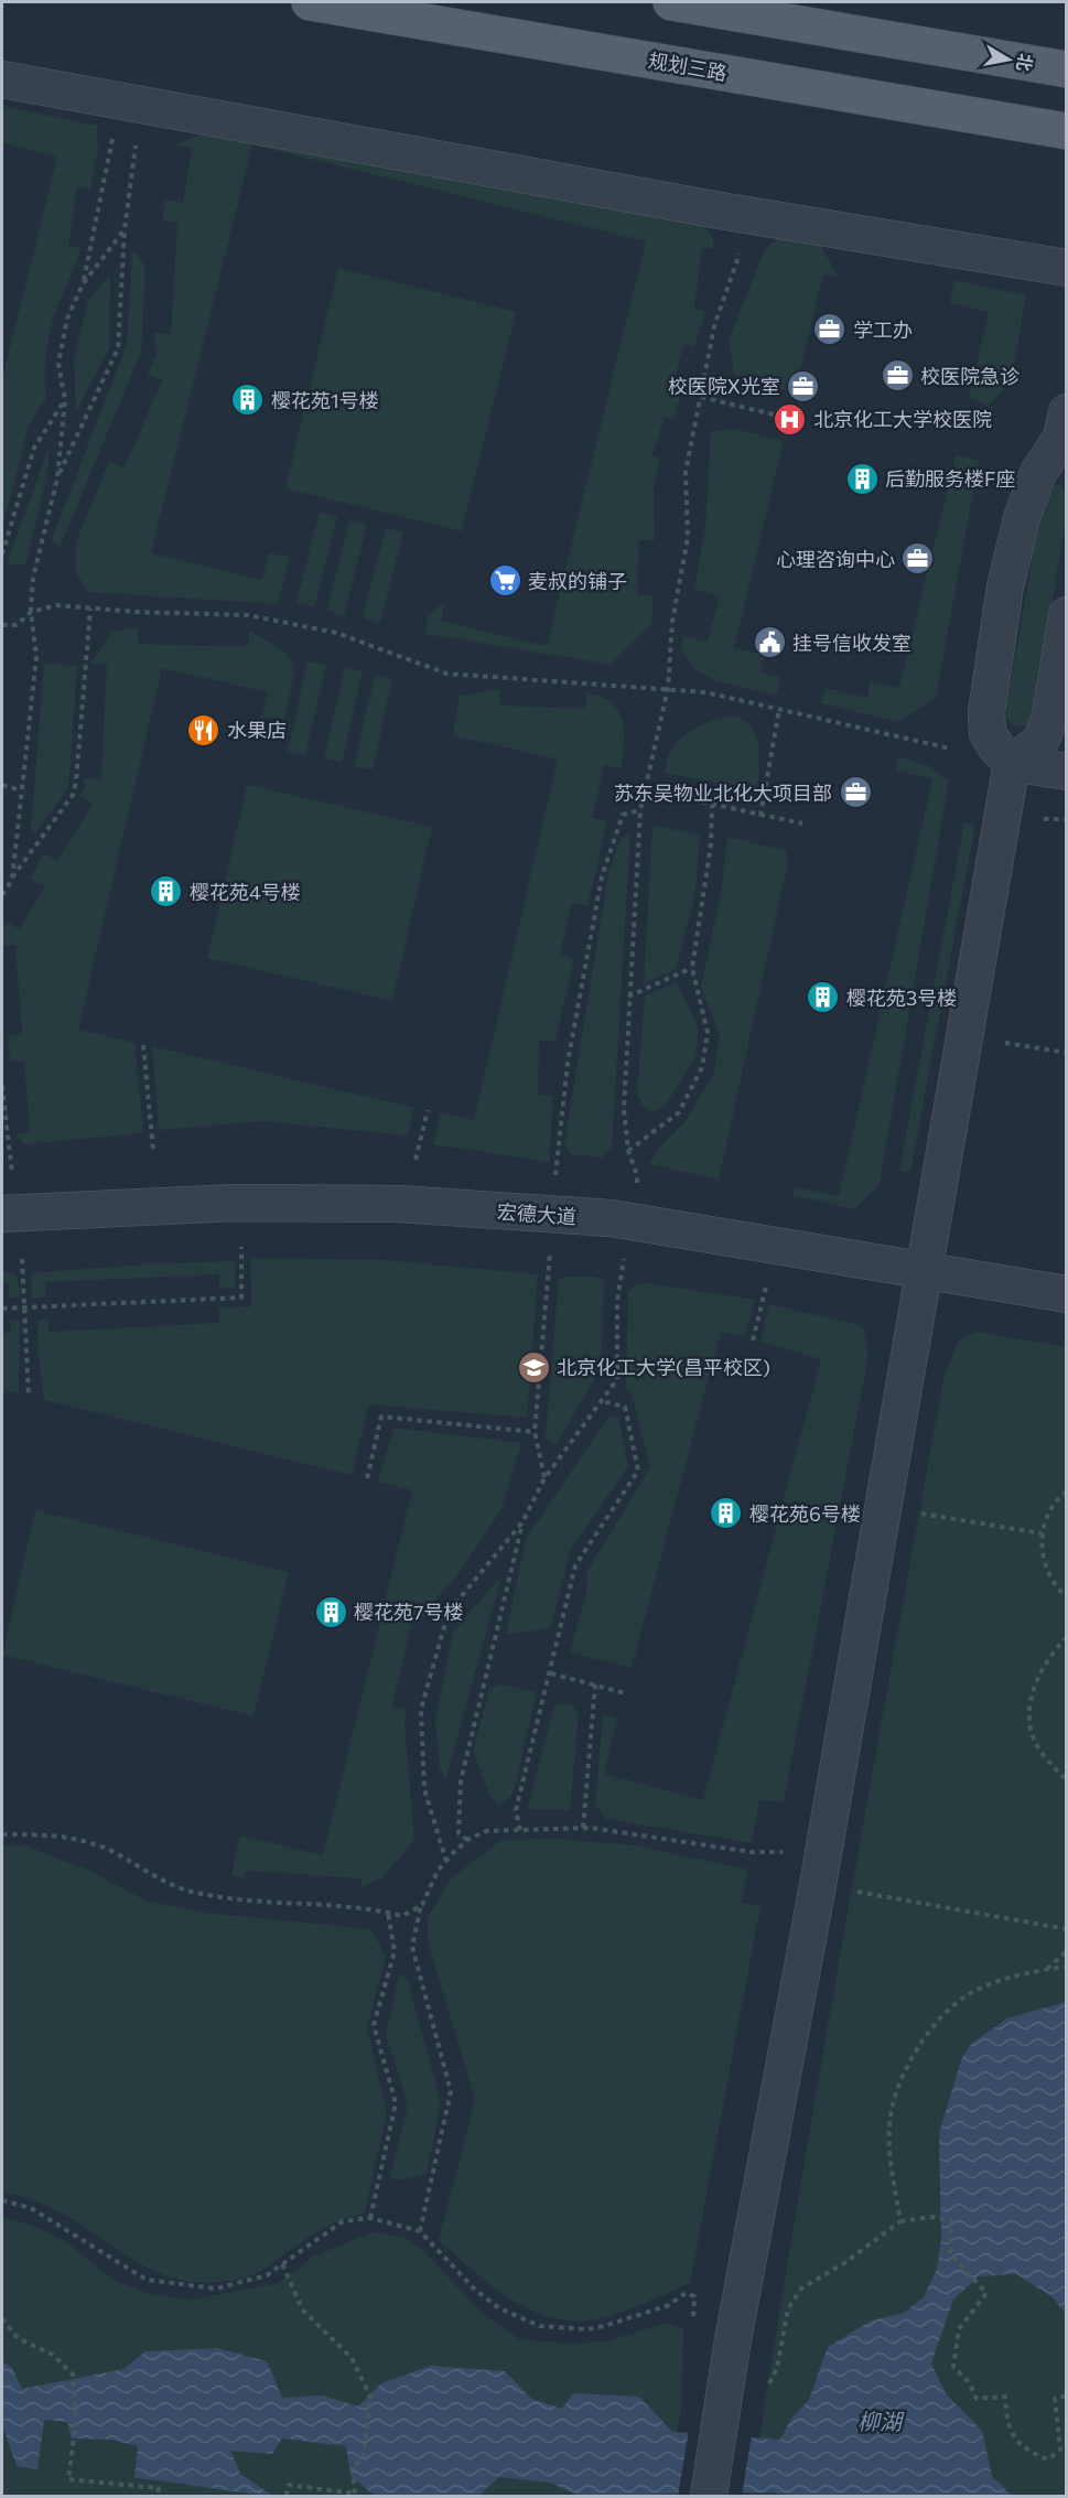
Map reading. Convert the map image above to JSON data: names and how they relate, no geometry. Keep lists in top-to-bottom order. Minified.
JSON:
{"streets":{"main road":["规划三路"],"street":["宏德大道"]},"water":["柳湖"],"places":{"office":["学工办","校医院急诊","校医院X光室","心理咨询中心","苏东吴物业北化大项目部"],"building":["樱花苑1号楼","后勤服务楼F座","樱花苑4号楼","樱花苑3号楼","樱花苑6号楼","樱花苑7号楼"],"hospital":["北京化工大学校医院"],"supermarket":["麦叔的铺子"],"public building":["挂号信收发室"],"restaurant":["水果店"],"school or university":["北京化工大学(昌平校区)"]},"north":"right"}
